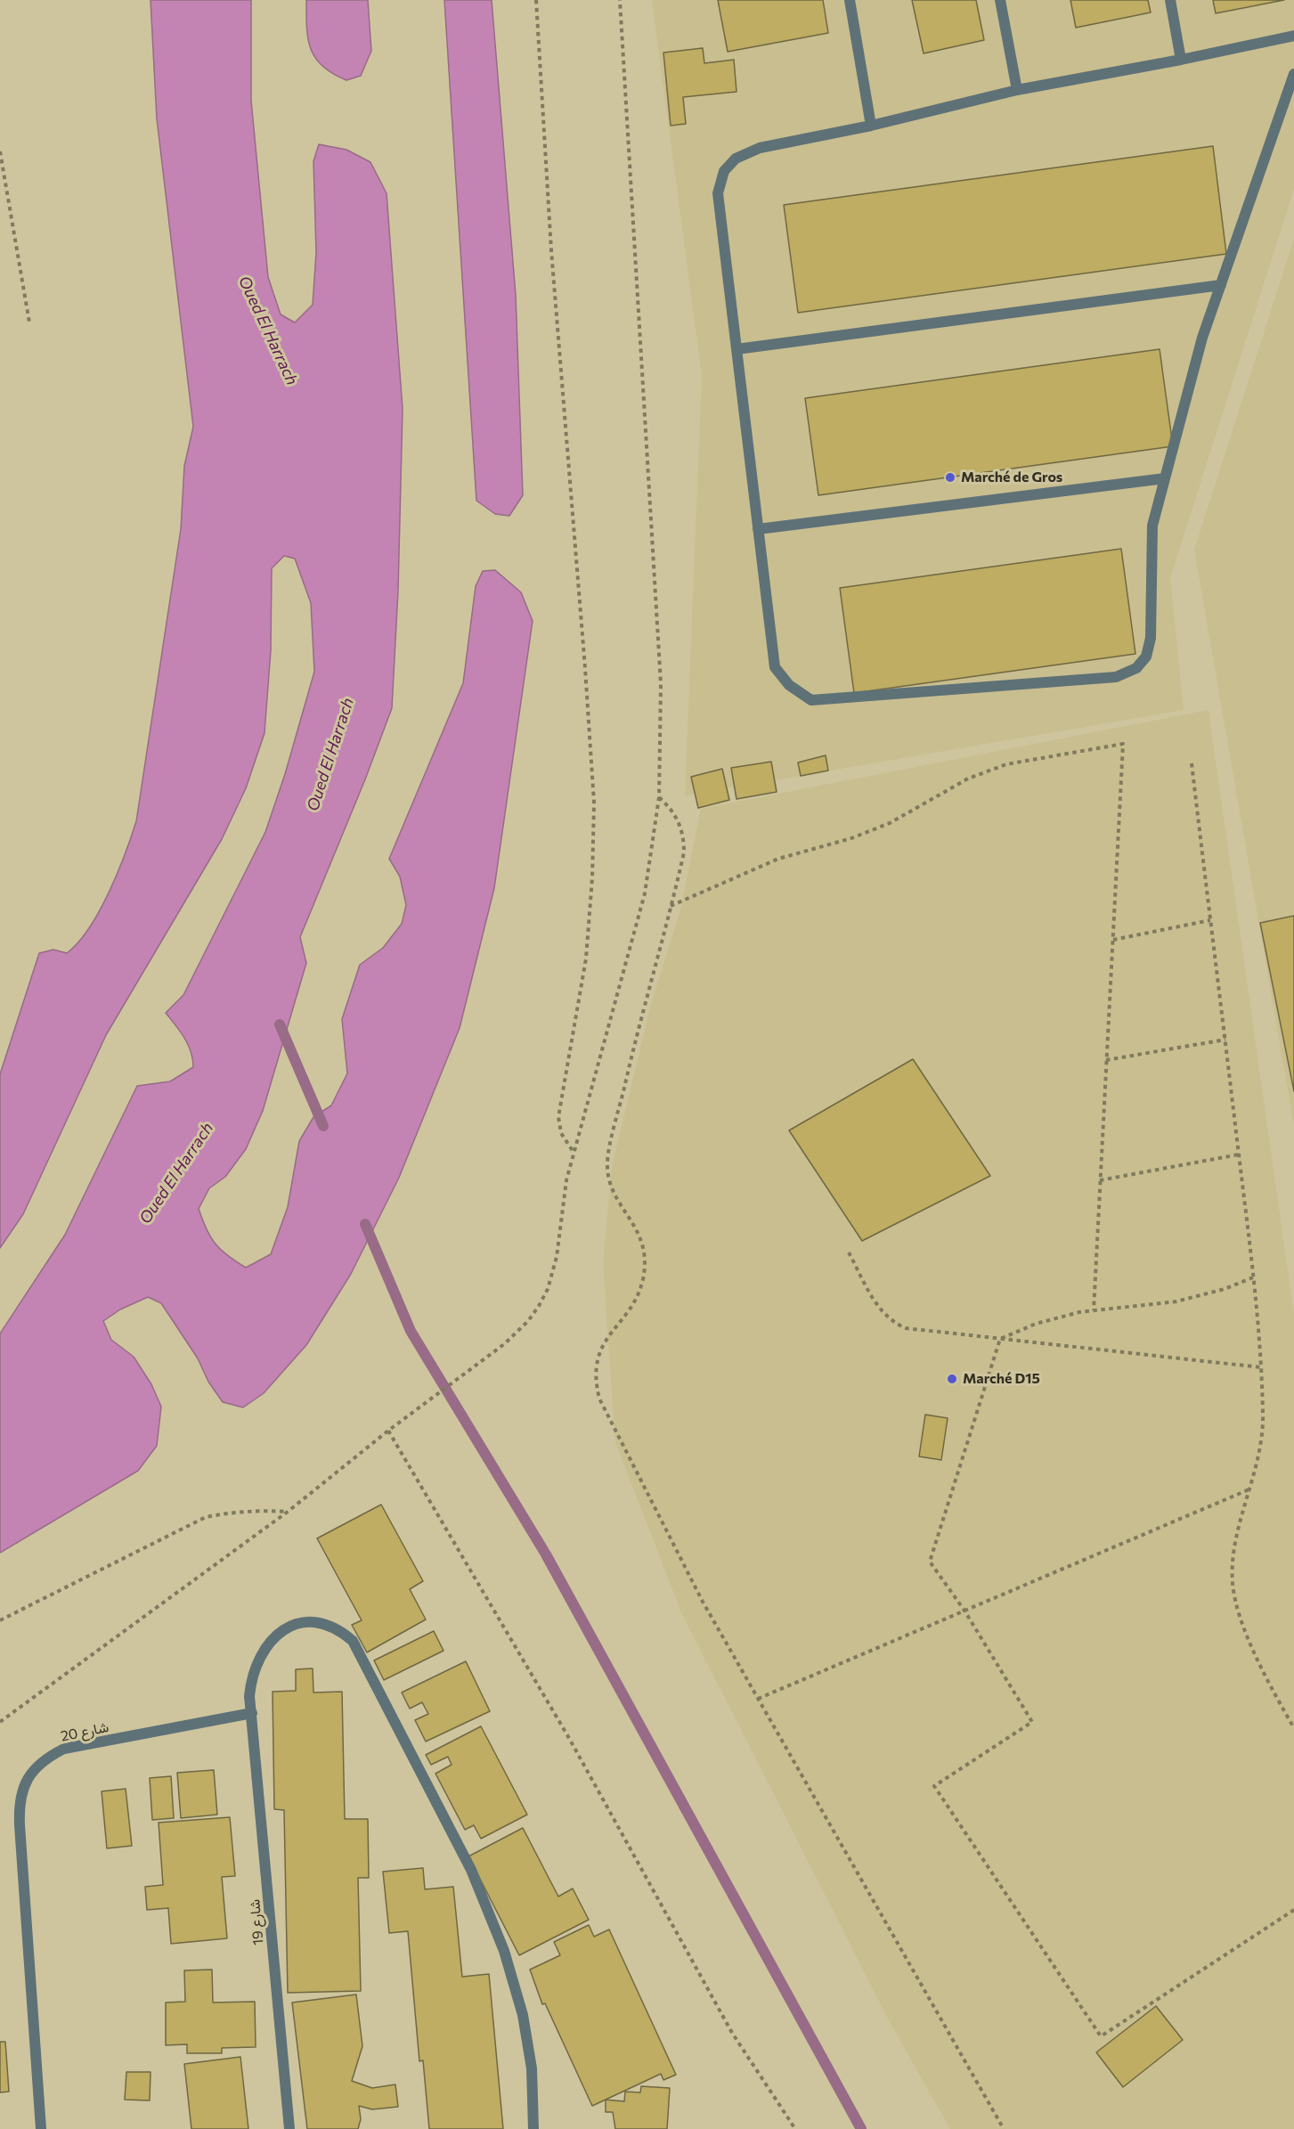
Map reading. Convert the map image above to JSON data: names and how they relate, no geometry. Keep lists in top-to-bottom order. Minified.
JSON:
{"streets":{"street":["شارع 20","شارع 19"]},"crossings":[["شارع 20","شارع 19"]],"water":["Oued El Harrach"],"places":["Marché de Gros","Marché D15"]}
